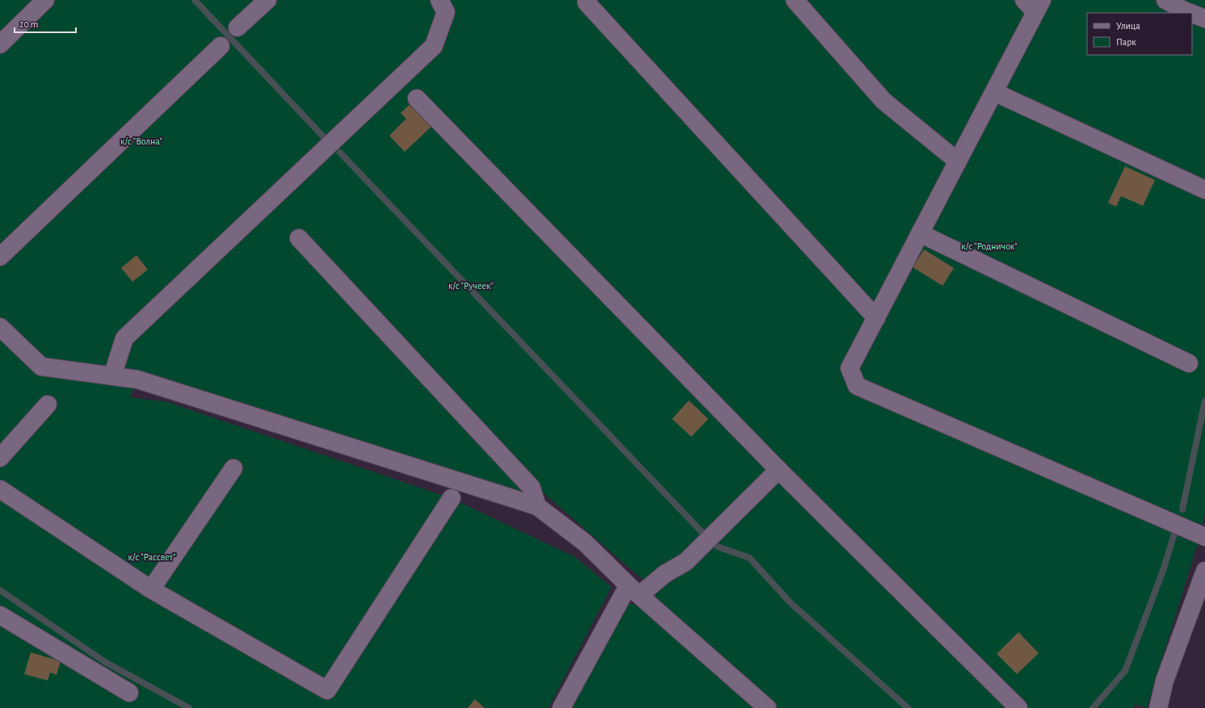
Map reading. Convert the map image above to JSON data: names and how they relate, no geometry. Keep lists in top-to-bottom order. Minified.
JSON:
{"parks":["к/с \"Волна\"","к/с \"Родничок\"","к/с \"Ручеек\"","к/с \"Рассвет\""],"legend":["Улица","Парк"],"scale_bar":"20 m"}
